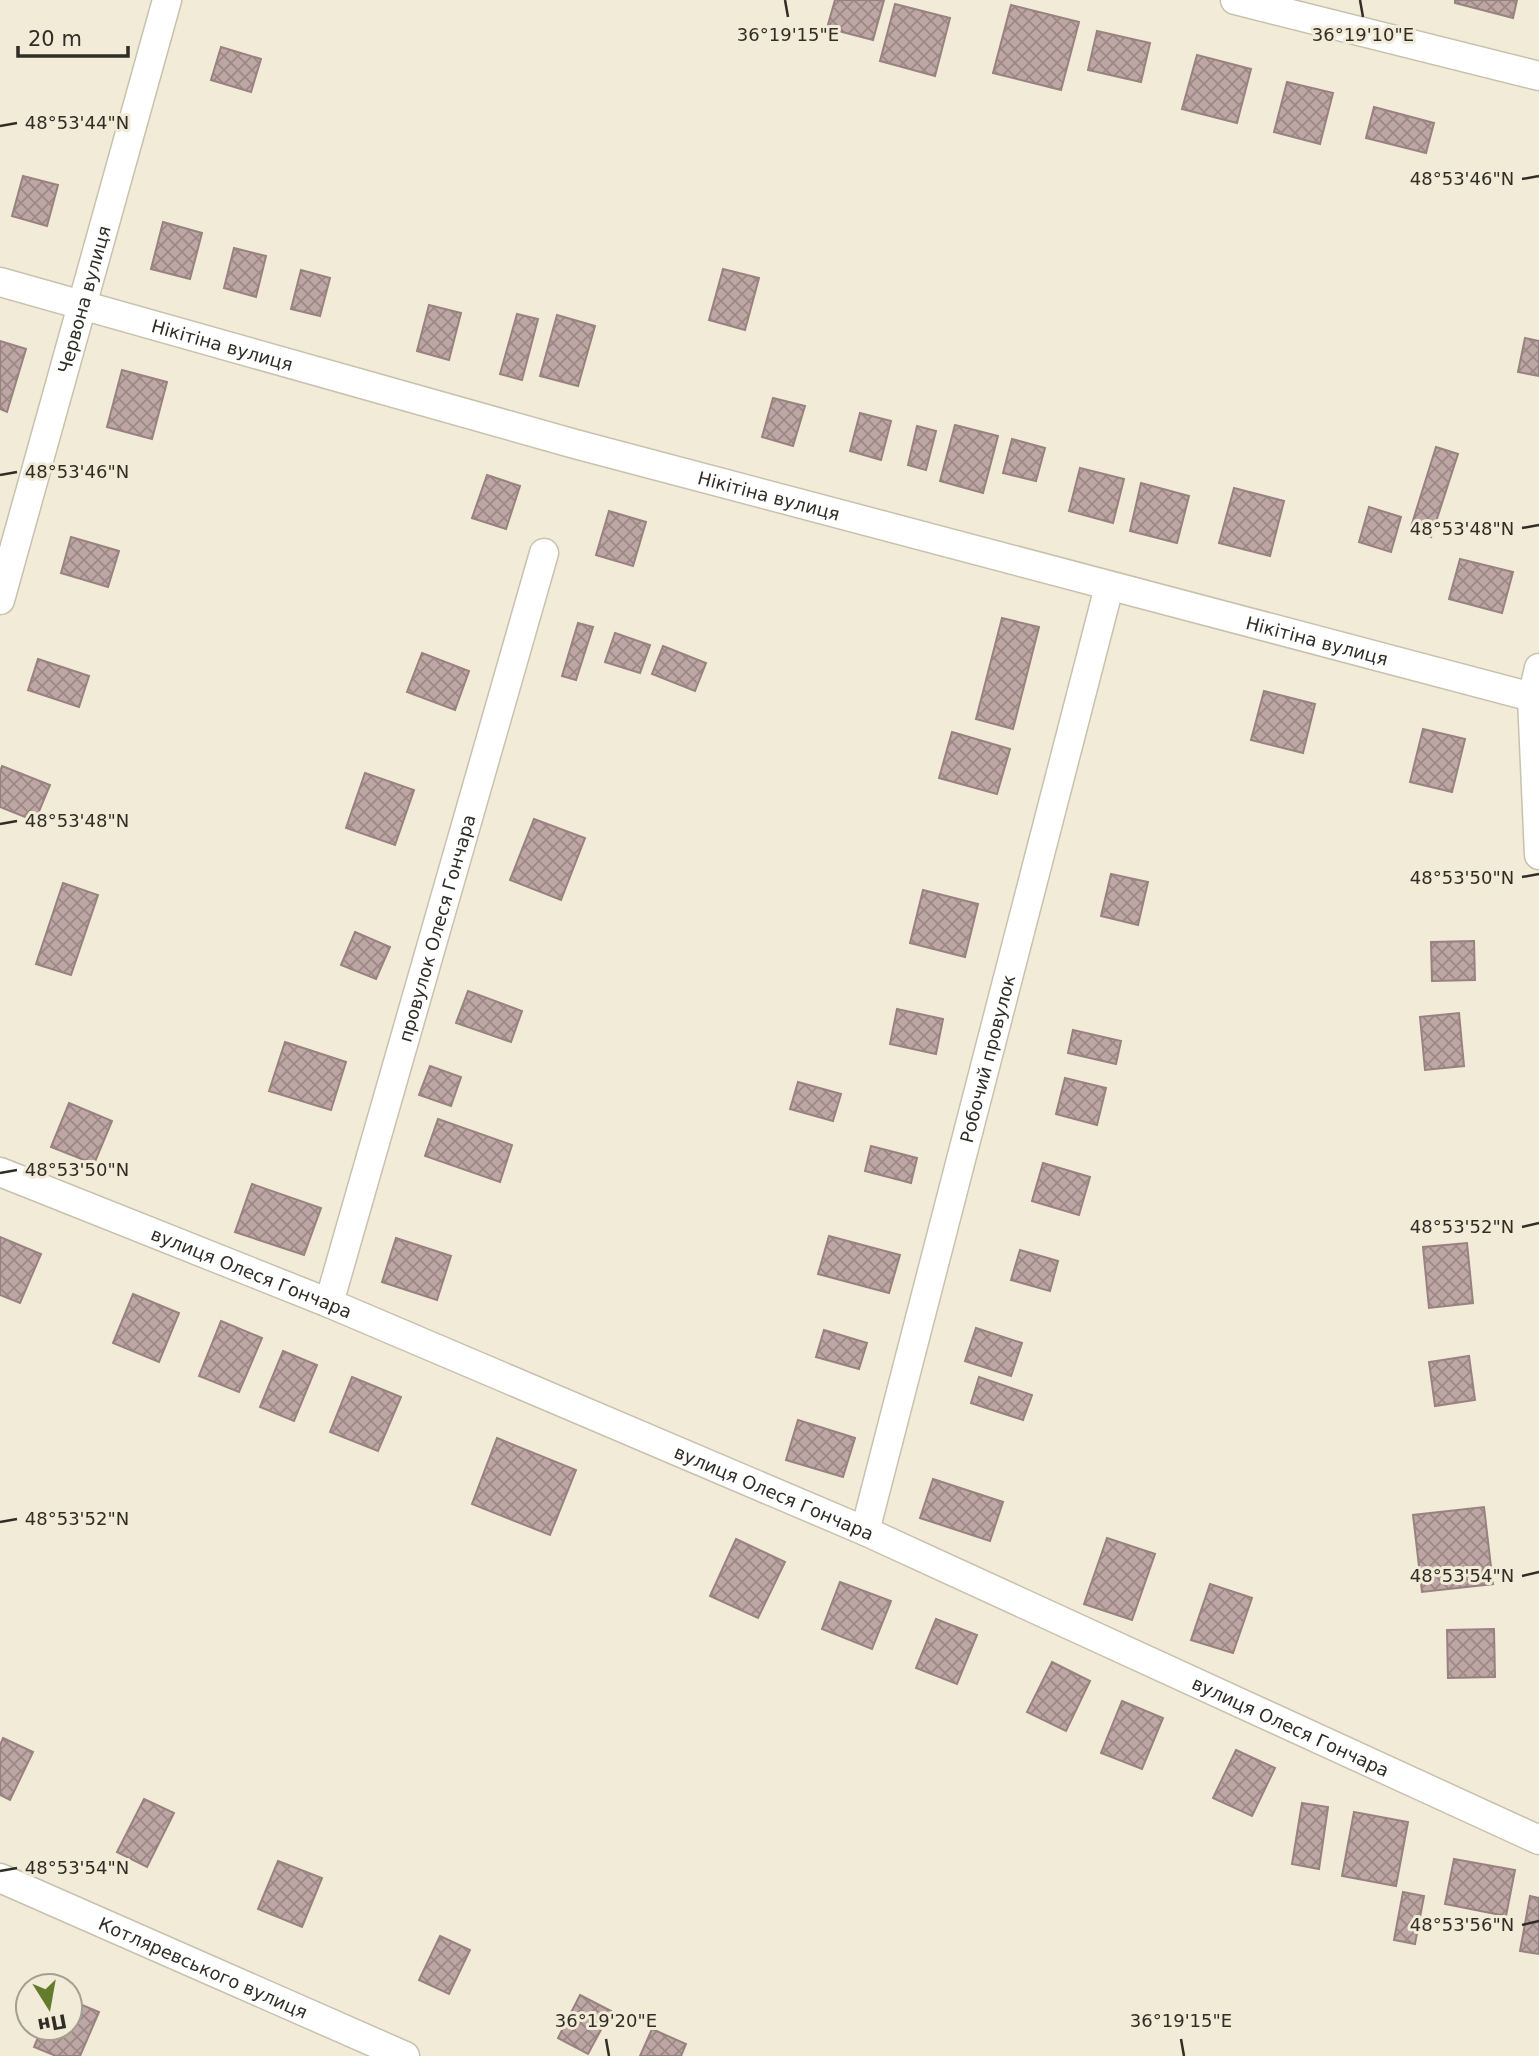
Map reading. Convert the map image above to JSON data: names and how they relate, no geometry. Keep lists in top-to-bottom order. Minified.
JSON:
{"streets":{"street":["Червона вулиця","Нікітіна вулиця","провулок Олеся Гончара","Робочий провулок","вулиця Олеся Гончара","Котляревського вулиця"]},"crossings":[["Червона вулиця","Нікітіна вулиця"],["Нікітіна вулиця","Робочий провулок"],["провулок Олеся Гончара","вулиця Олеся Гончара"],["Робочий провулок","вулиця Олеся Гончара"]],"scale_bar":"20 m","north":"bottom","coordinates":["36°19'15\"E","36°19'10\"E","48°53'44\"N","48°53'46\"N","48°53'48\"N","48°53'50\"N","48°53'52\"N","48°53'54\"N","48°53'56\"N","36°19'20\"E"]}
